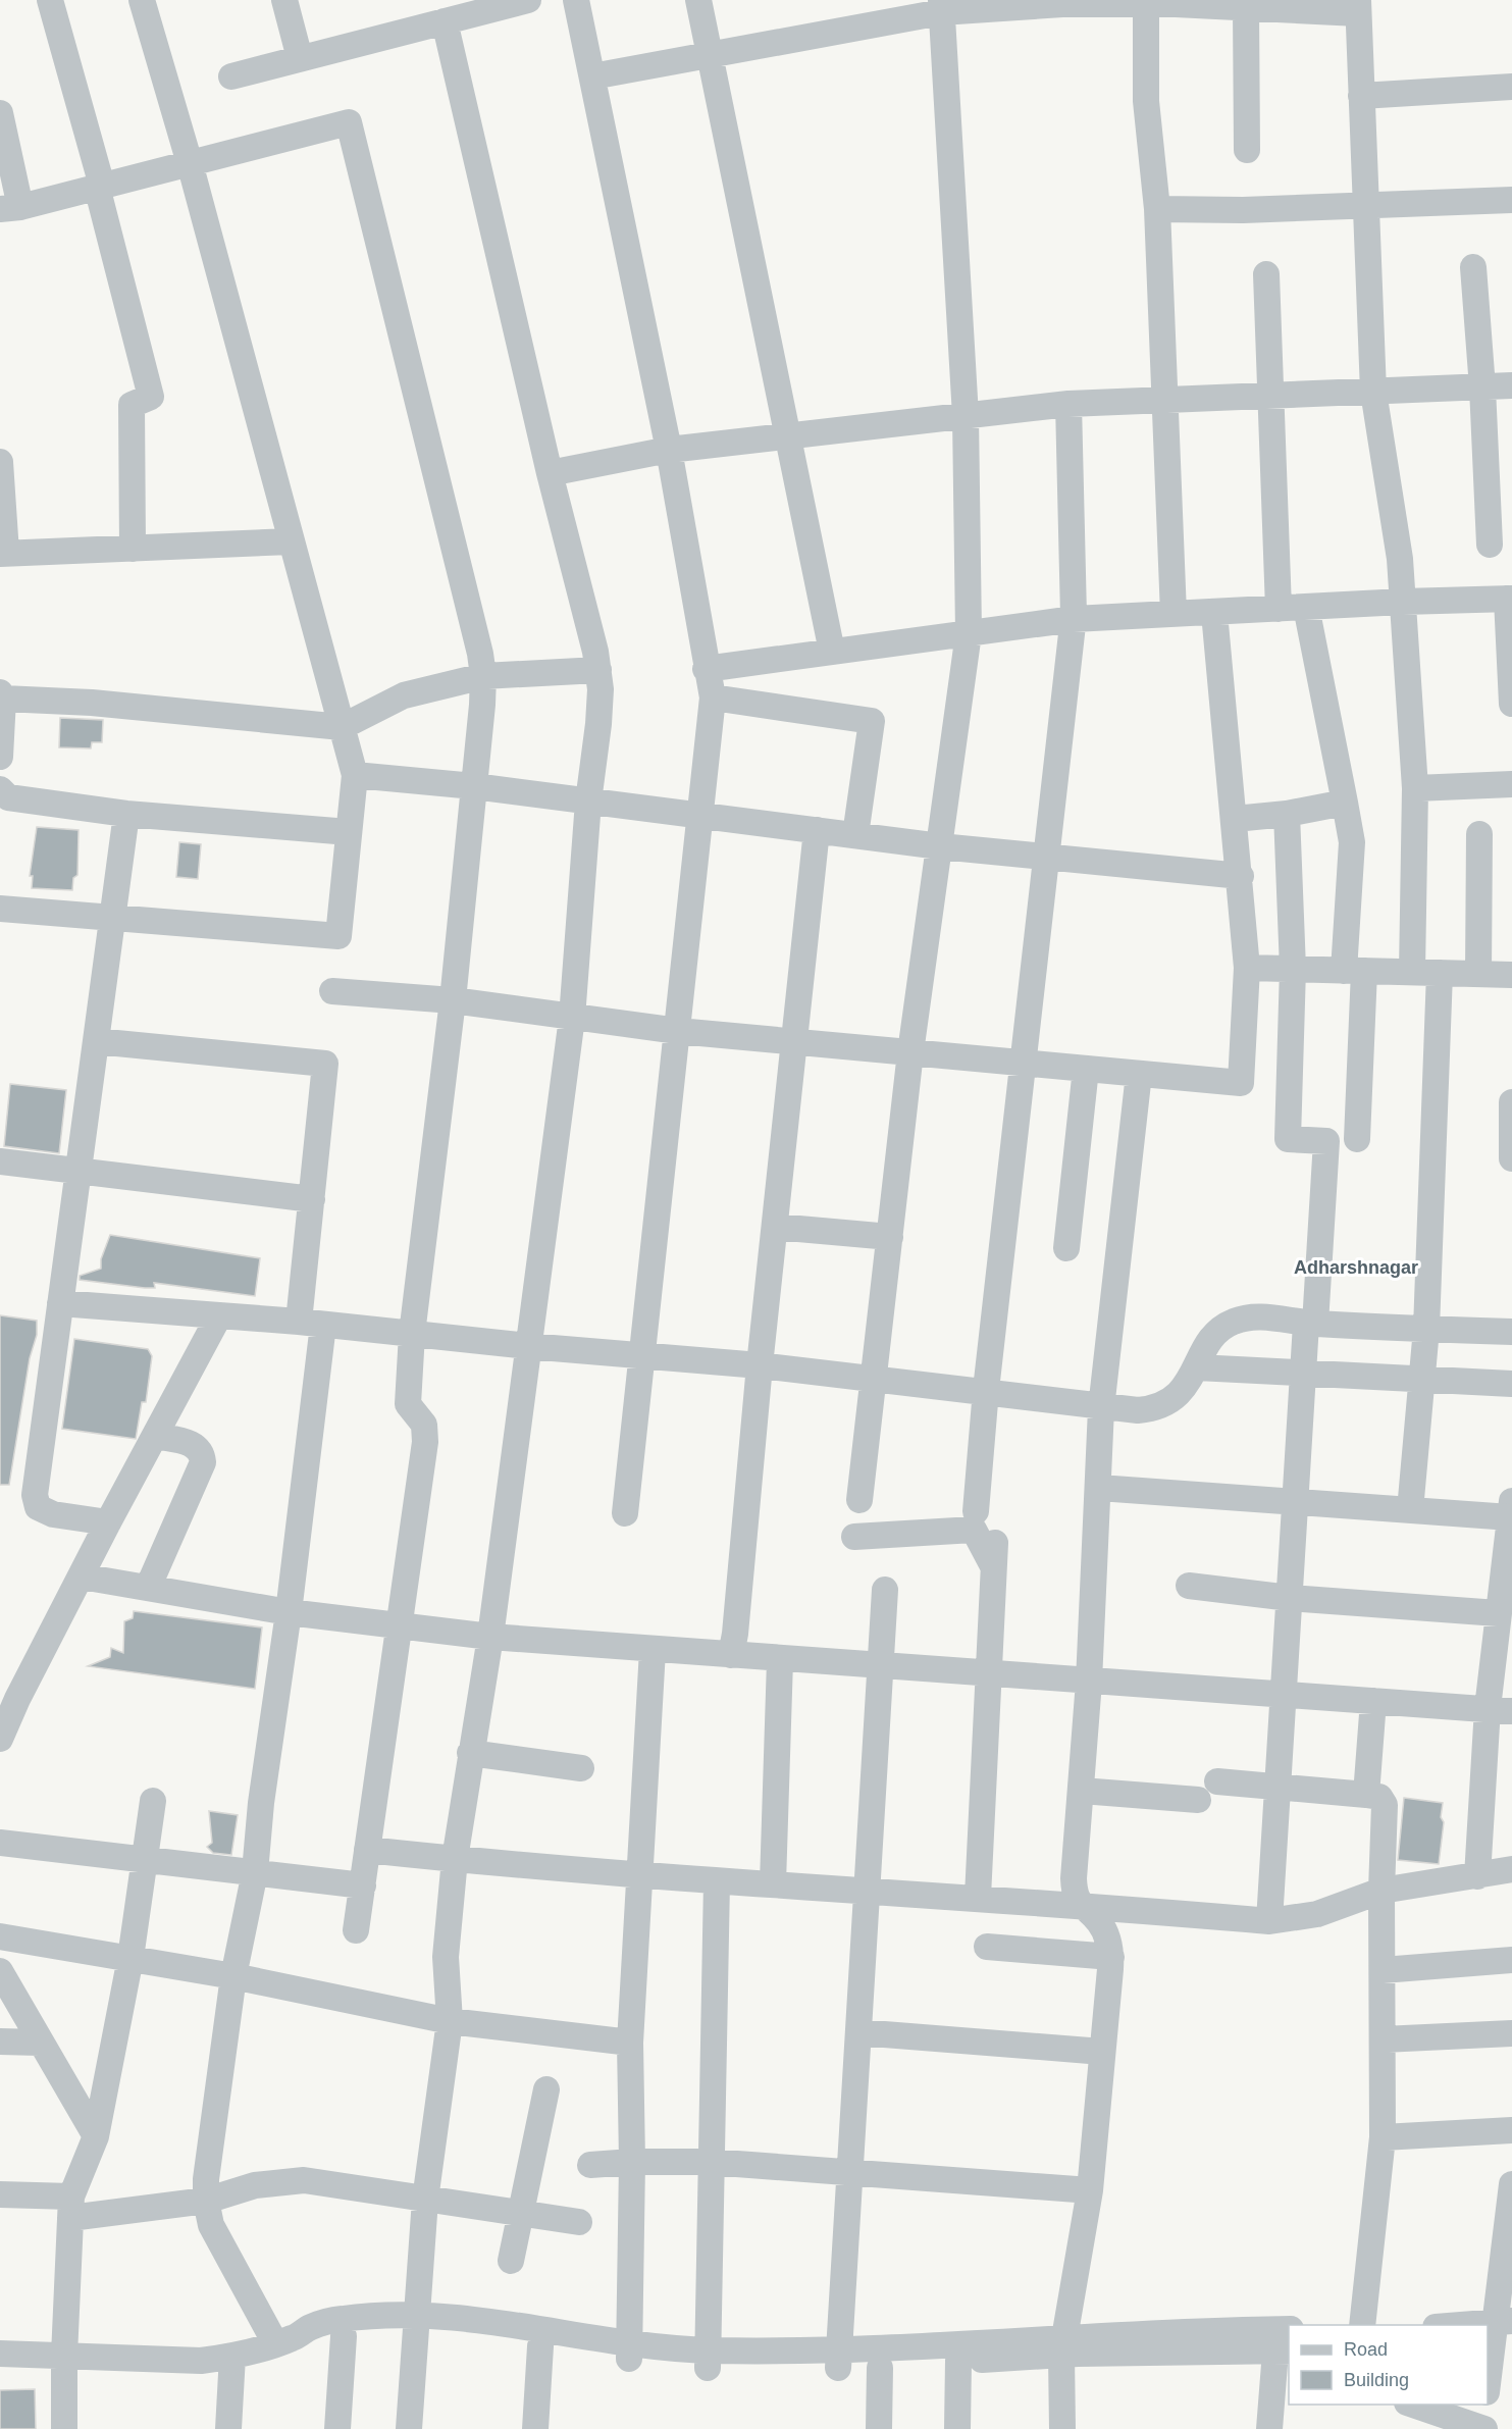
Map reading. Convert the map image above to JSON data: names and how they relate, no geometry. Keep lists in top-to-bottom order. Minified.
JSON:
{"districts":["Adharshnagar"],"legend":["Road","Building"]}
